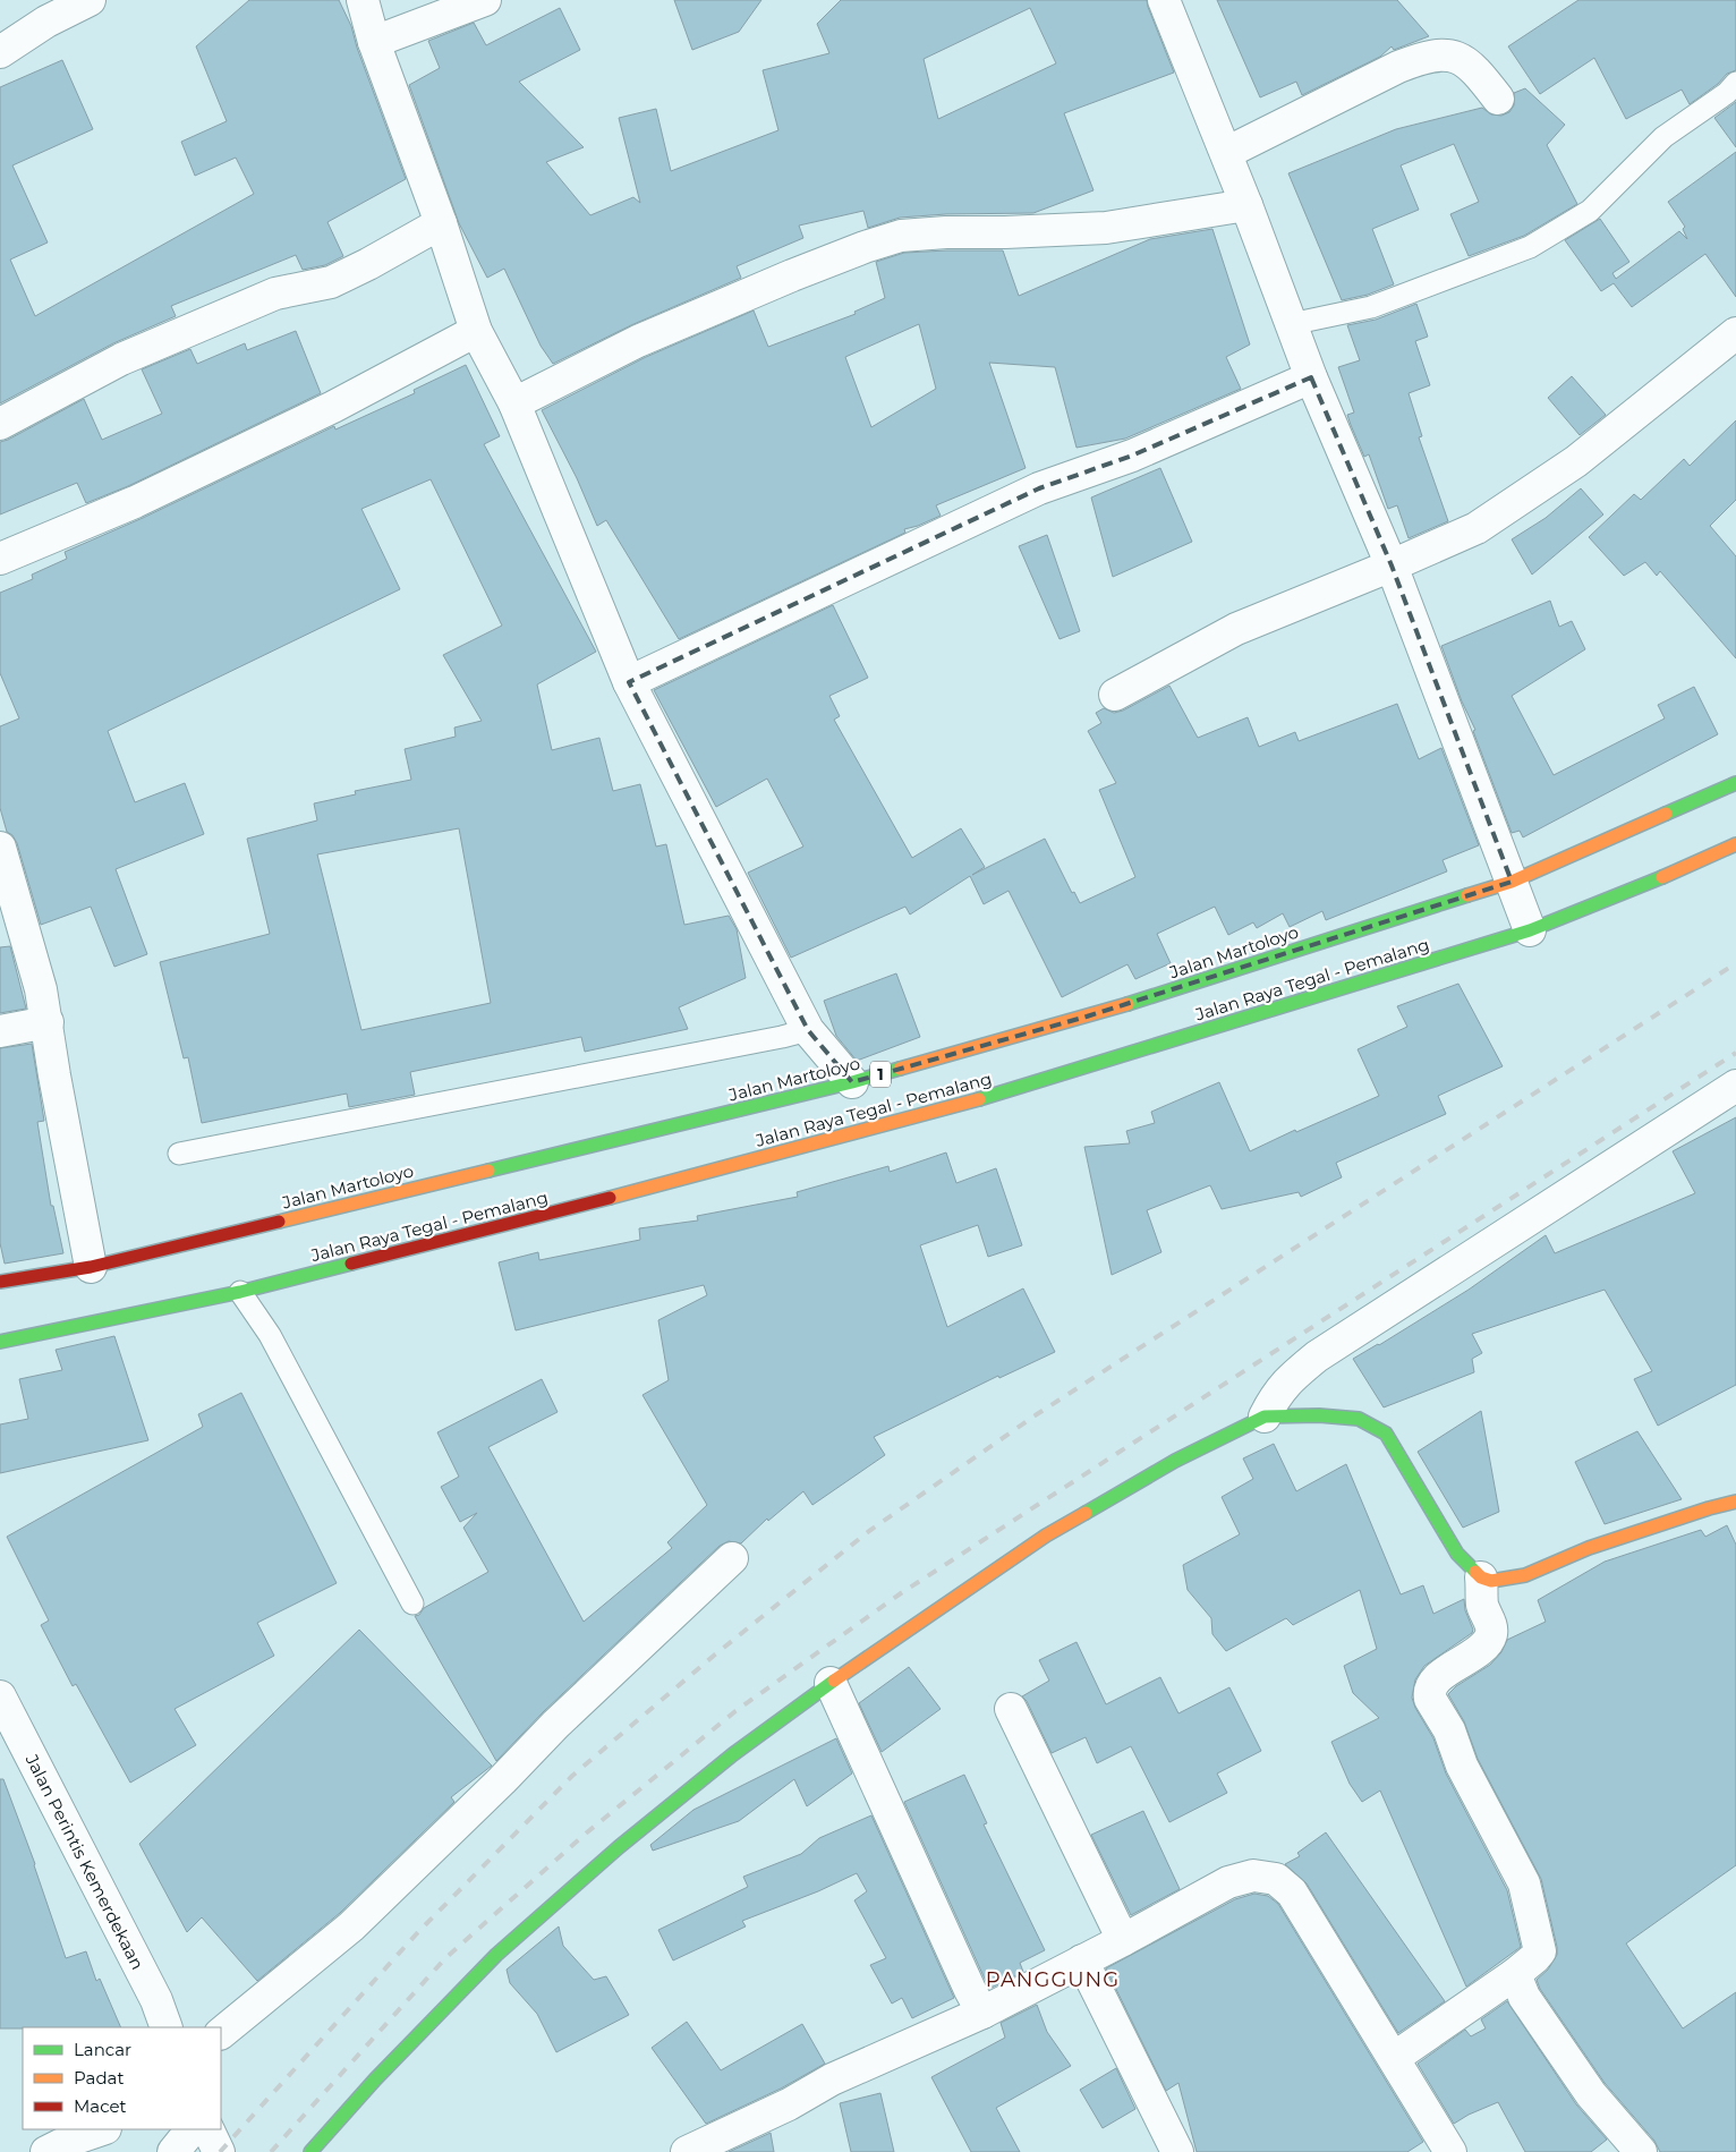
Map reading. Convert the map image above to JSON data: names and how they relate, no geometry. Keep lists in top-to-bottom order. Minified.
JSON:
{"streets":{"main road":["Jalan Martoloyo","Jalan Raya Tegal - Pemalang","1"],"street":["Jalan Perintis Kemerdekaan"]},"districts":["PANGGUNG"],"legend":["Lancar","Padat","Macet"]}
